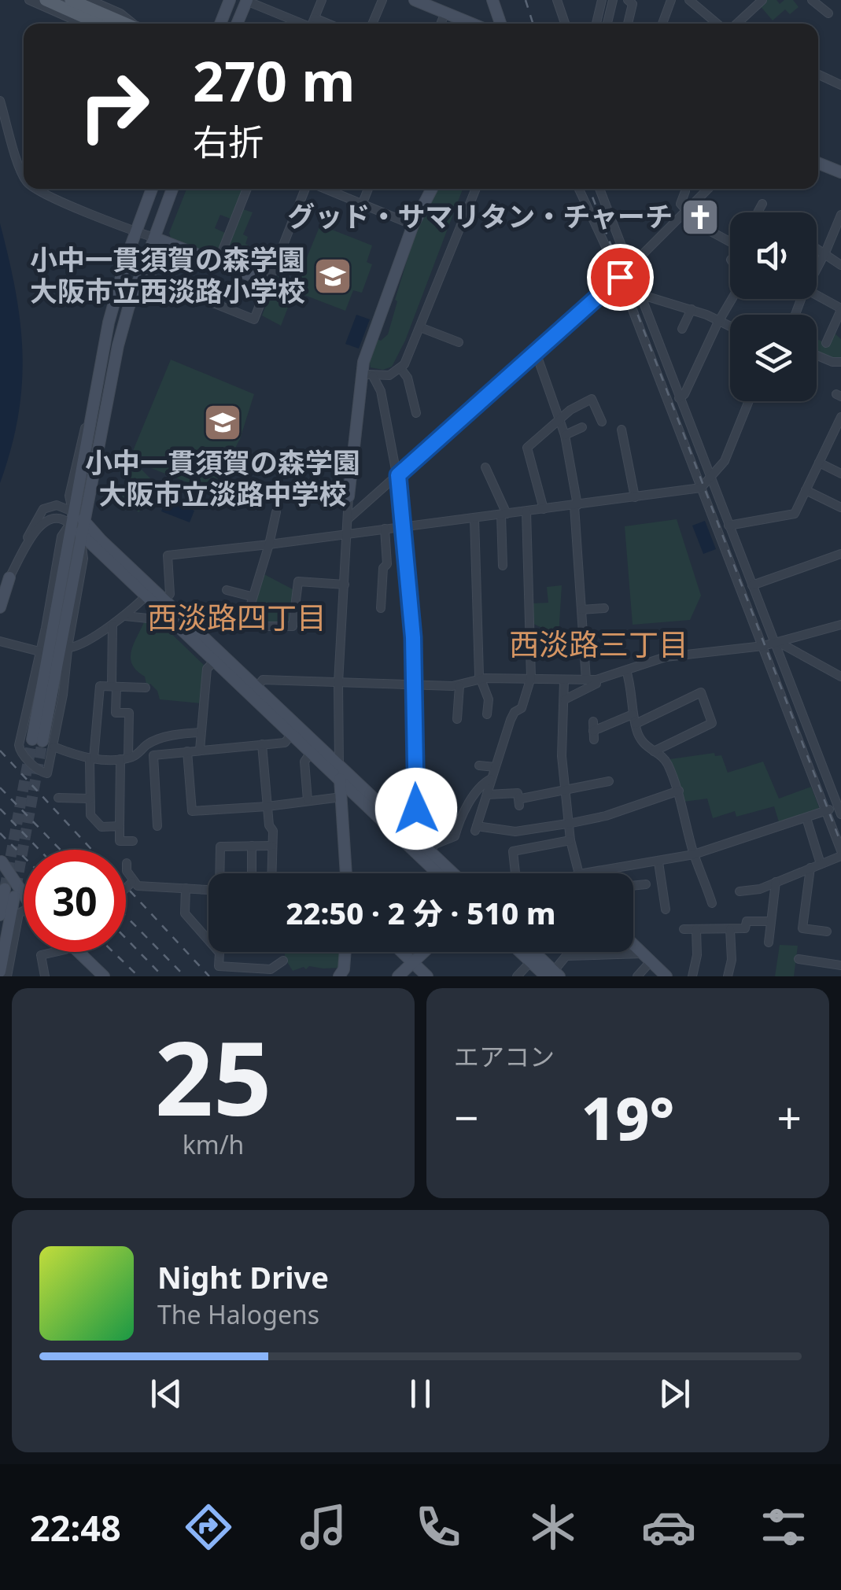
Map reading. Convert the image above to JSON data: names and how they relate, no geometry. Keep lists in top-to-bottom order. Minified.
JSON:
{"districts":["西淡路四丁目","西淡路三丁目"],"places":{"church":["グッド・サマリタン・チャーチ"],"school or university":["小中一貫須賀の森学園 大阪市立西淡路小学校","小中一貫須賀の森学園 大阪市立淡路中学校"]},"page":{"turn":["270 m","右折"],"limit":"30","trip":"22:50 · 2 分 · 510 m","tile":[["25","km/h"],"エアコン"],"heat":["−","19°","+"],"song":["Night Drive","The Halogens"],"tabs":"22:48"}}
